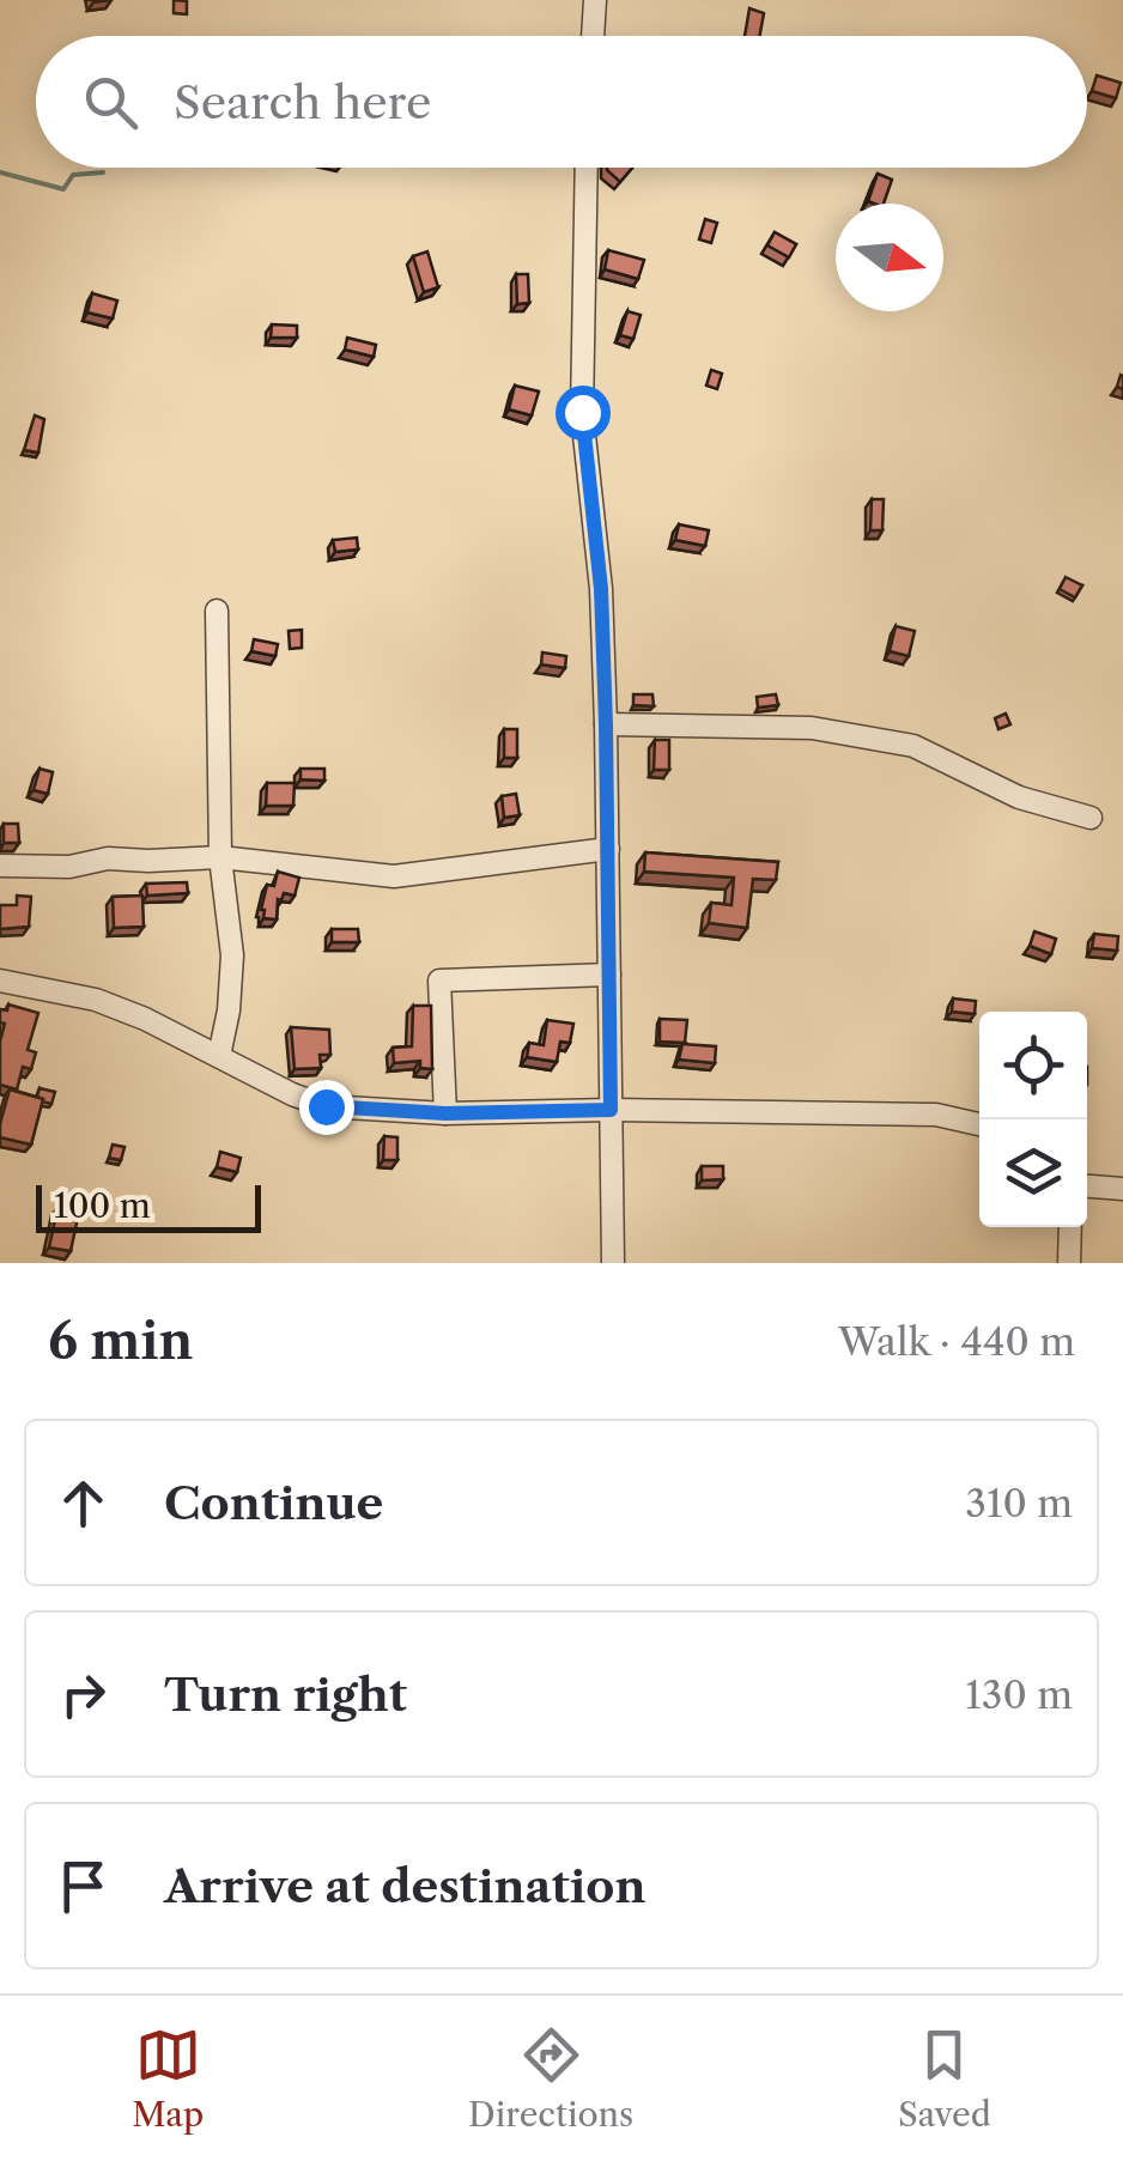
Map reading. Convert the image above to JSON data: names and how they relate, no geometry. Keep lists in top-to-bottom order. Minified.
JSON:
{"scale_bar":"100 m","north":"right","page":{"search":"Search here","scale":"100 m","heading":["6 min","Walk · 440 m"],"list":[["Continue","310 m"],["Turn right","130 m"],"Arrive at destination"],"nav":["Map","Directions","Saved"]}}
